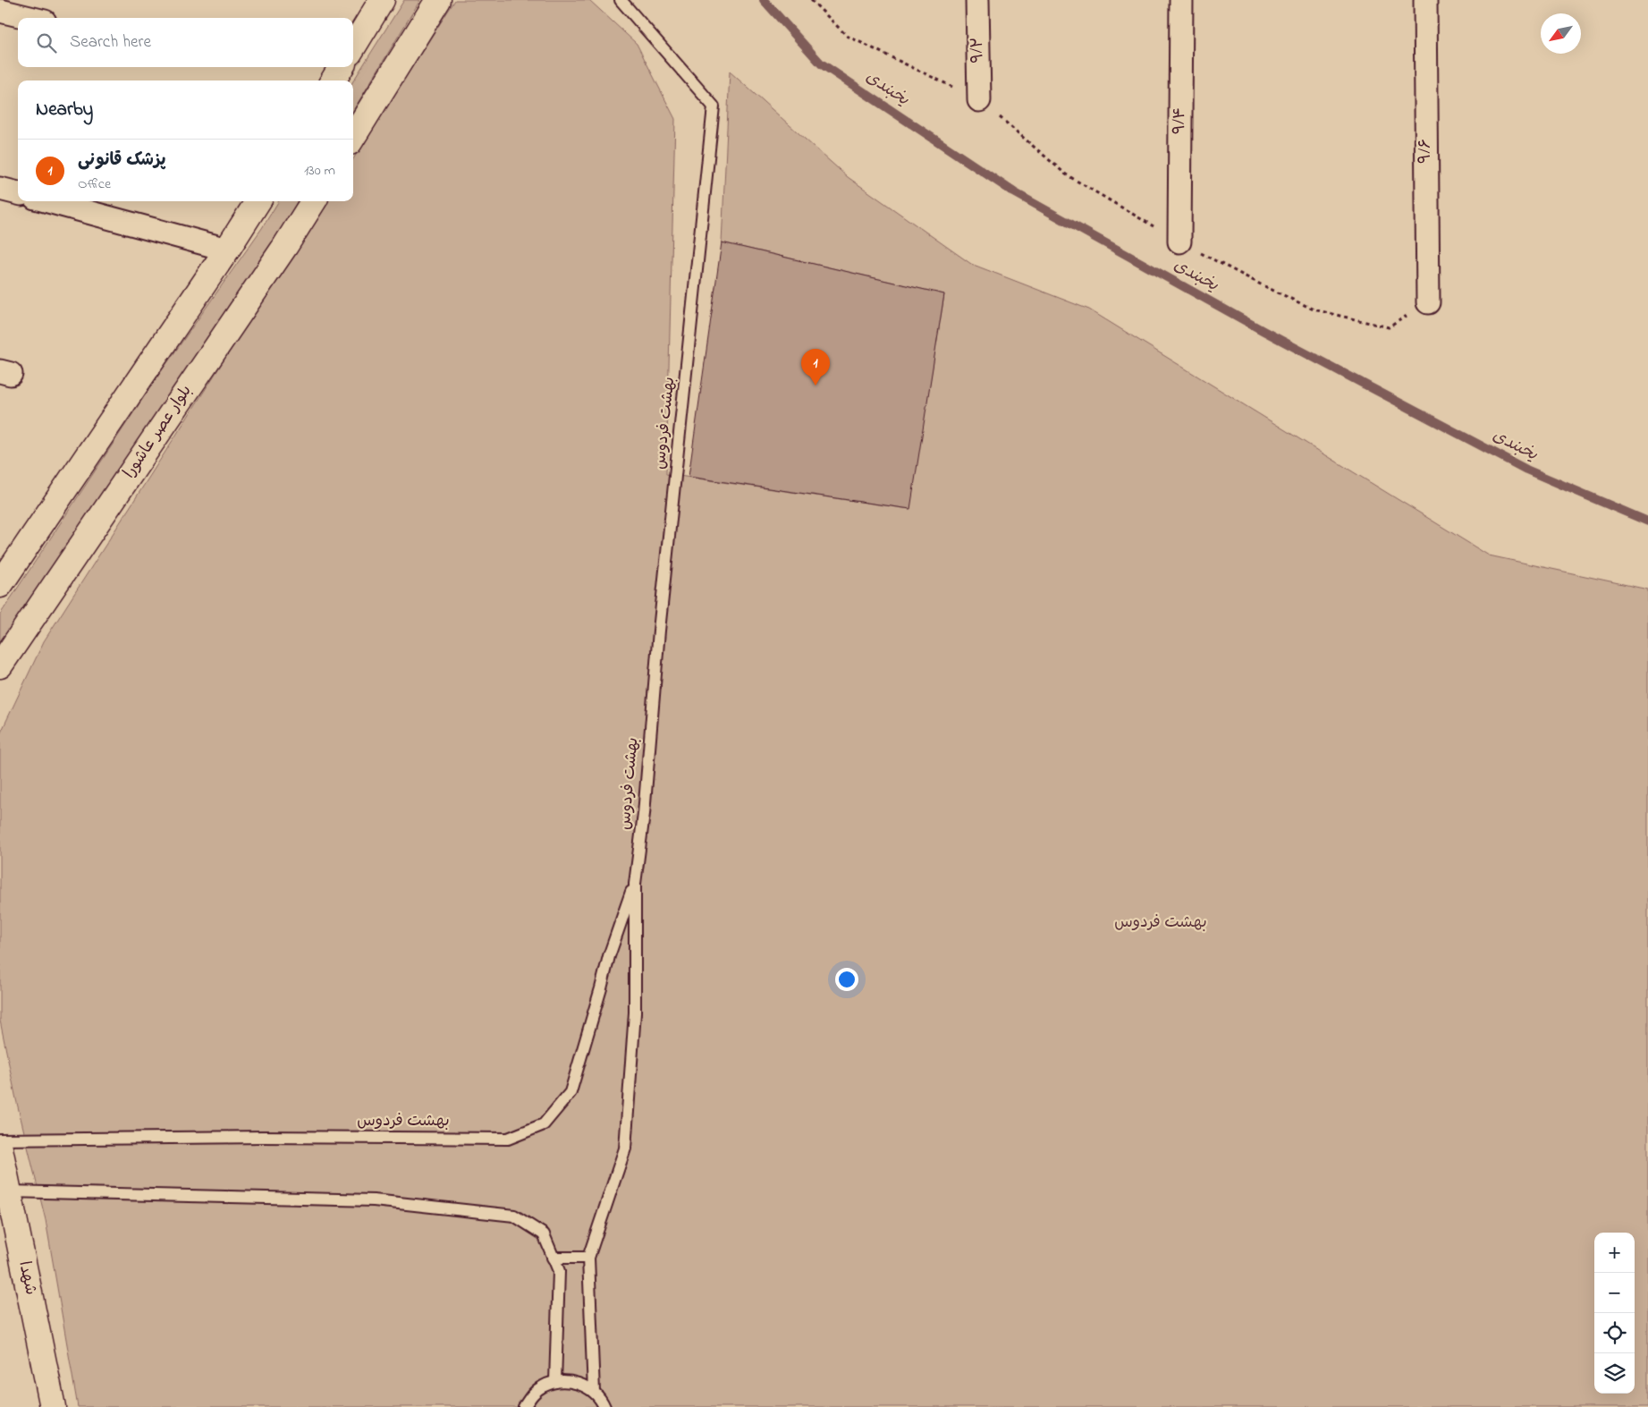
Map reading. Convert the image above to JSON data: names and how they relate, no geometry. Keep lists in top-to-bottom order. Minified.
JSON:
{"streets":{"main road":["بلوار عصر عاشورا","شهدا"],"street":["۹/۲","۹/۴","۹/۶"],"lane":["بهشت فردوس"]},"water":["یخبندی"],"parks":["بهشت فردوس"],"north":"bottom left","page":{"search":"Search here","heading":"Nearby","list":[{"mark":"1","name":"پزشک قانونی","note":"Office","value":"130 m"}],"pins":"1","map_buttons":["+","−"]}}
